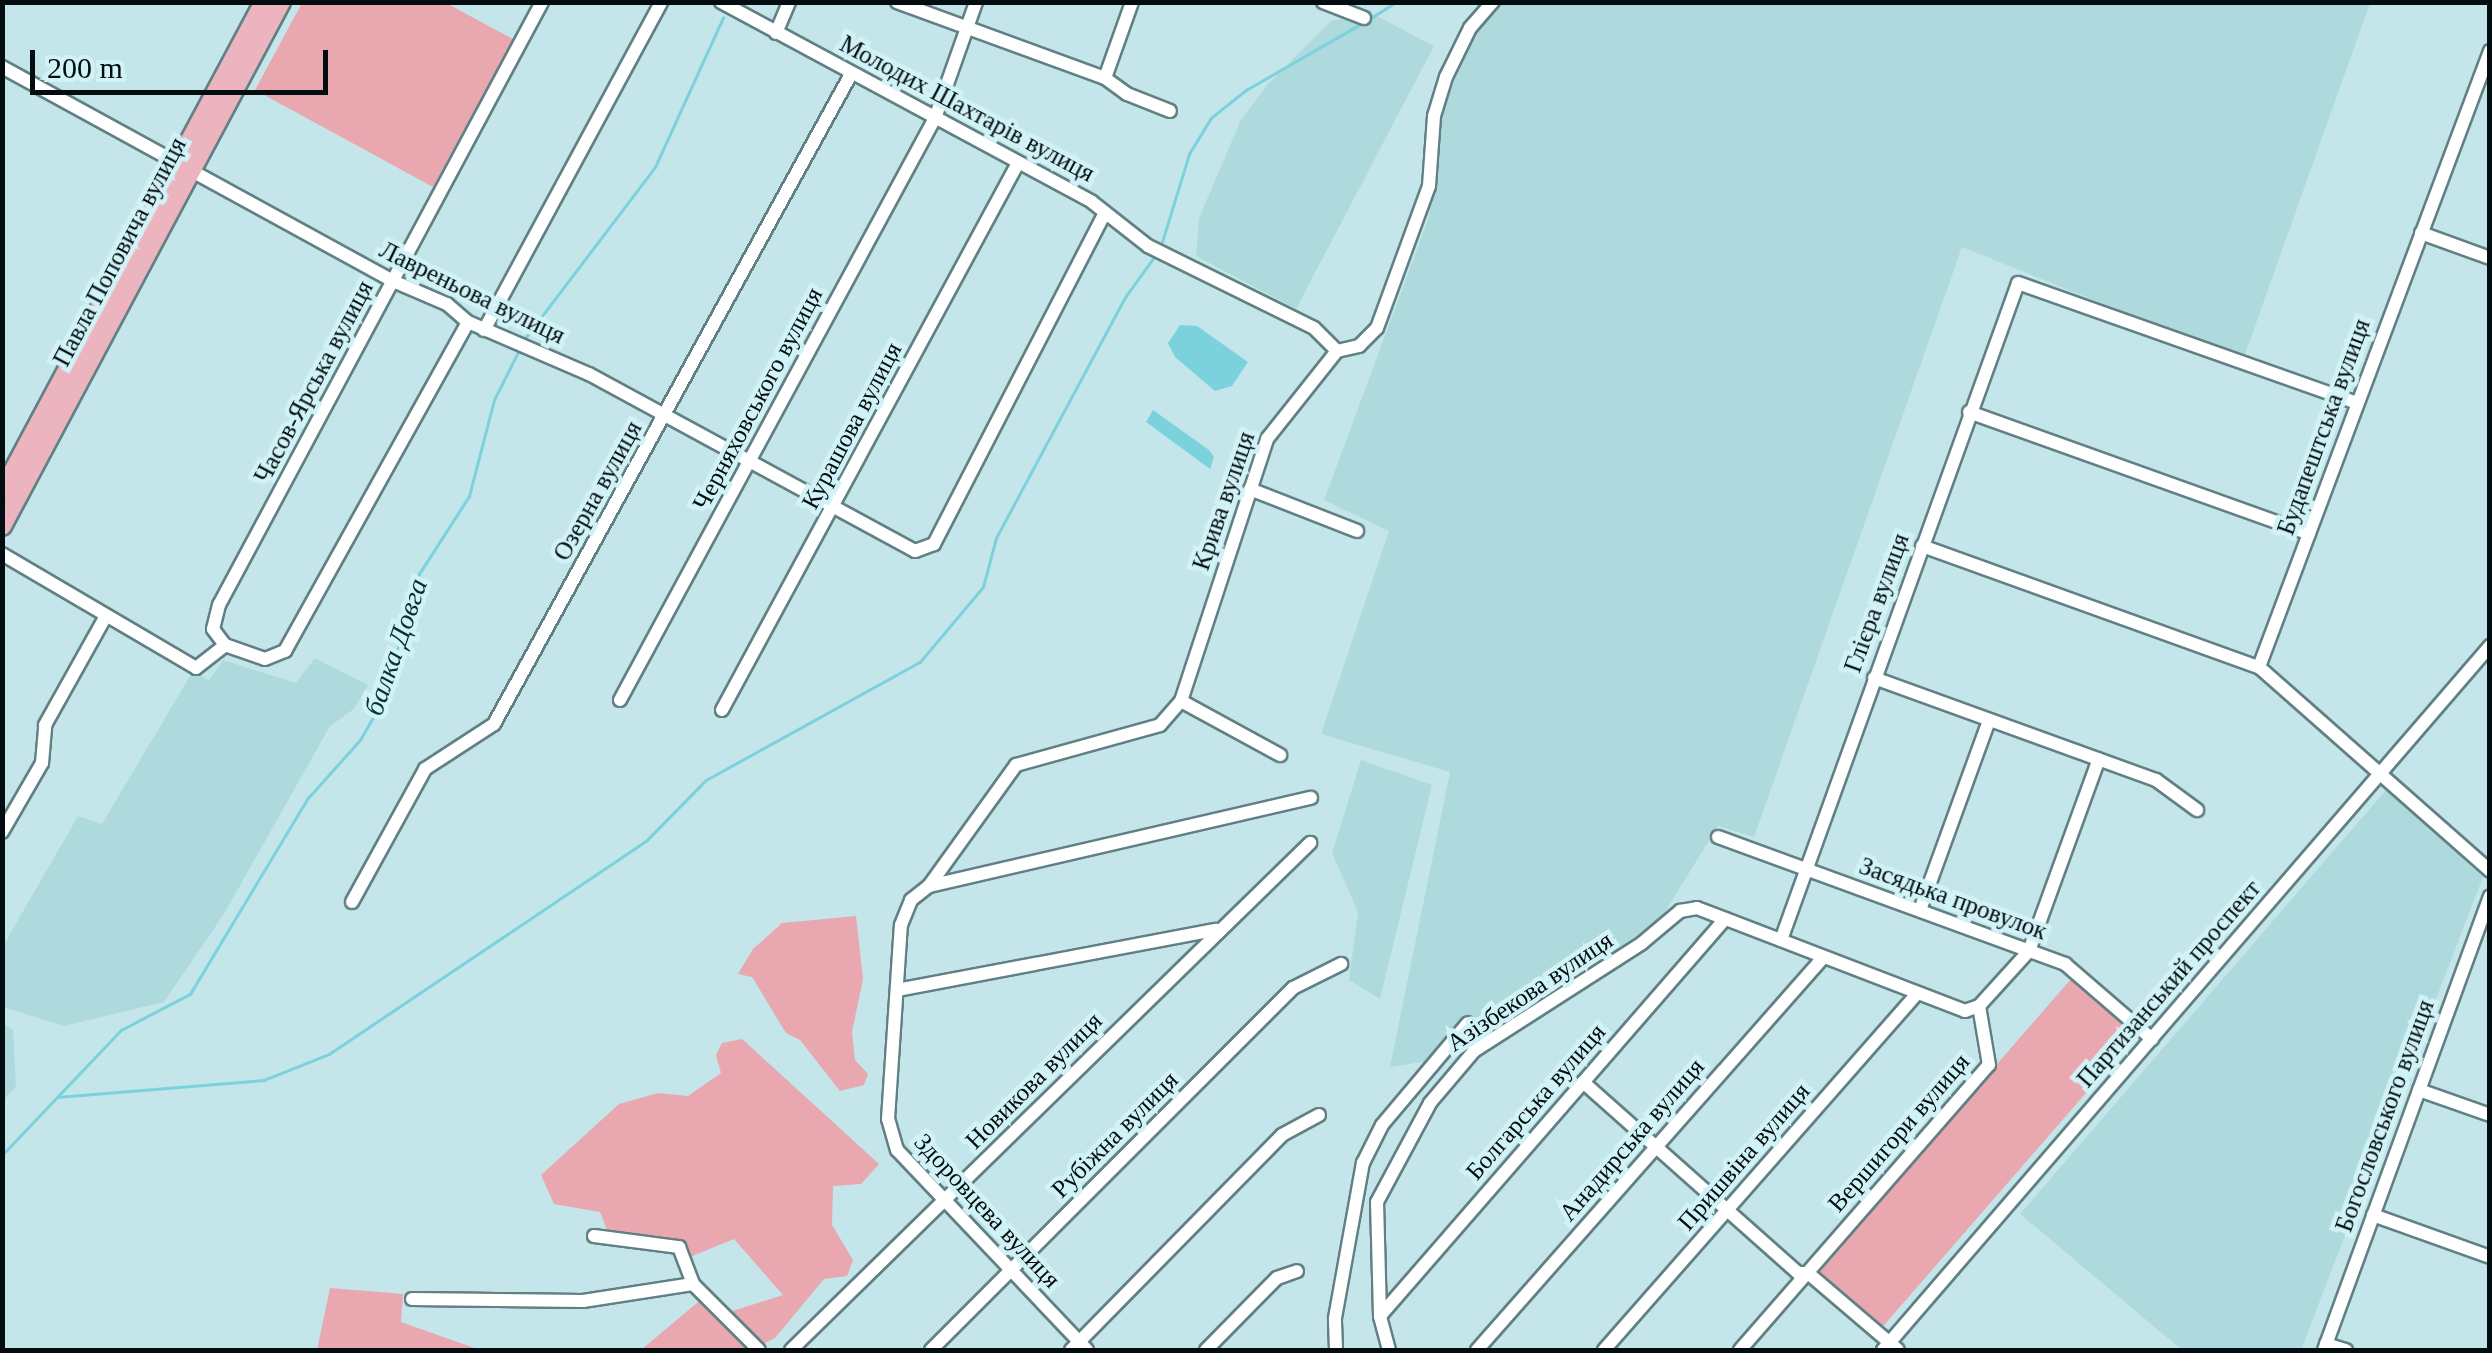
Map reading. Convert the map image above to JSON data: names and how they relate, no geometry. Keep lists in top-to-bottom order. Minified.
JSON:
{"streets":{"main road":["Павла Поповича вулиця"],"street":["Молодих Шахтарів вулиця","Лавреньова вулиця","Часов-Ярська вулиця","Черняховського вулиця","Курашова вулиця","Будапештська вулиця","Озерна вулиця","Крива вулиця","Глієра вулиця","Засядька провулок","Партизанський проспект","Азізбекова вулиця","Новикова вулиця","Болгарська вулиця","Богословського вулиця","Вершигори вулиця","Рубіжна вулиця","Анадирська вулиця","Пришвіна вулиця","Здоровцева вулиця"]},"crossings":[["Молодих Шахтарів вулиця","Лавреньова вулиця"],["Молодих Шахтарів вулиця","Черняховського вулиця"],["Молодих Шахтарів вулиця","Курашова вулиця"],["Молодих Шахтарів вулиця","Озерна вулиця"],["Молодих Шахтарів вулиця","Крива вулиця"],["Павла Поповича вулиця","Лавреньова вулиця"],["Лавреньова вулиця","Часов-Ярська вулиця"],["Лавреньова вулиця","Черняховського вулиця"],["Лавреньова вулиця","Курашова вулиця"],["Лавреньова вулиця","Озерна вулиця"],["Будапештська вулиця","Глієра вулиця"],["Крива вулиця","Здоровцева вулиця"],["Глієра вулиця","Засядька провулок"],["Засядька провулок","Партизанський проспект"],["Азізбекова вулиця","Болгарська вулиця"],["Новикова вулиця","Здоровцева вулиця"],["Рубіжна вулиця","Здоровцева вулиця"]],"water":["балка Довга"],"scale_bar":"200 m"}
